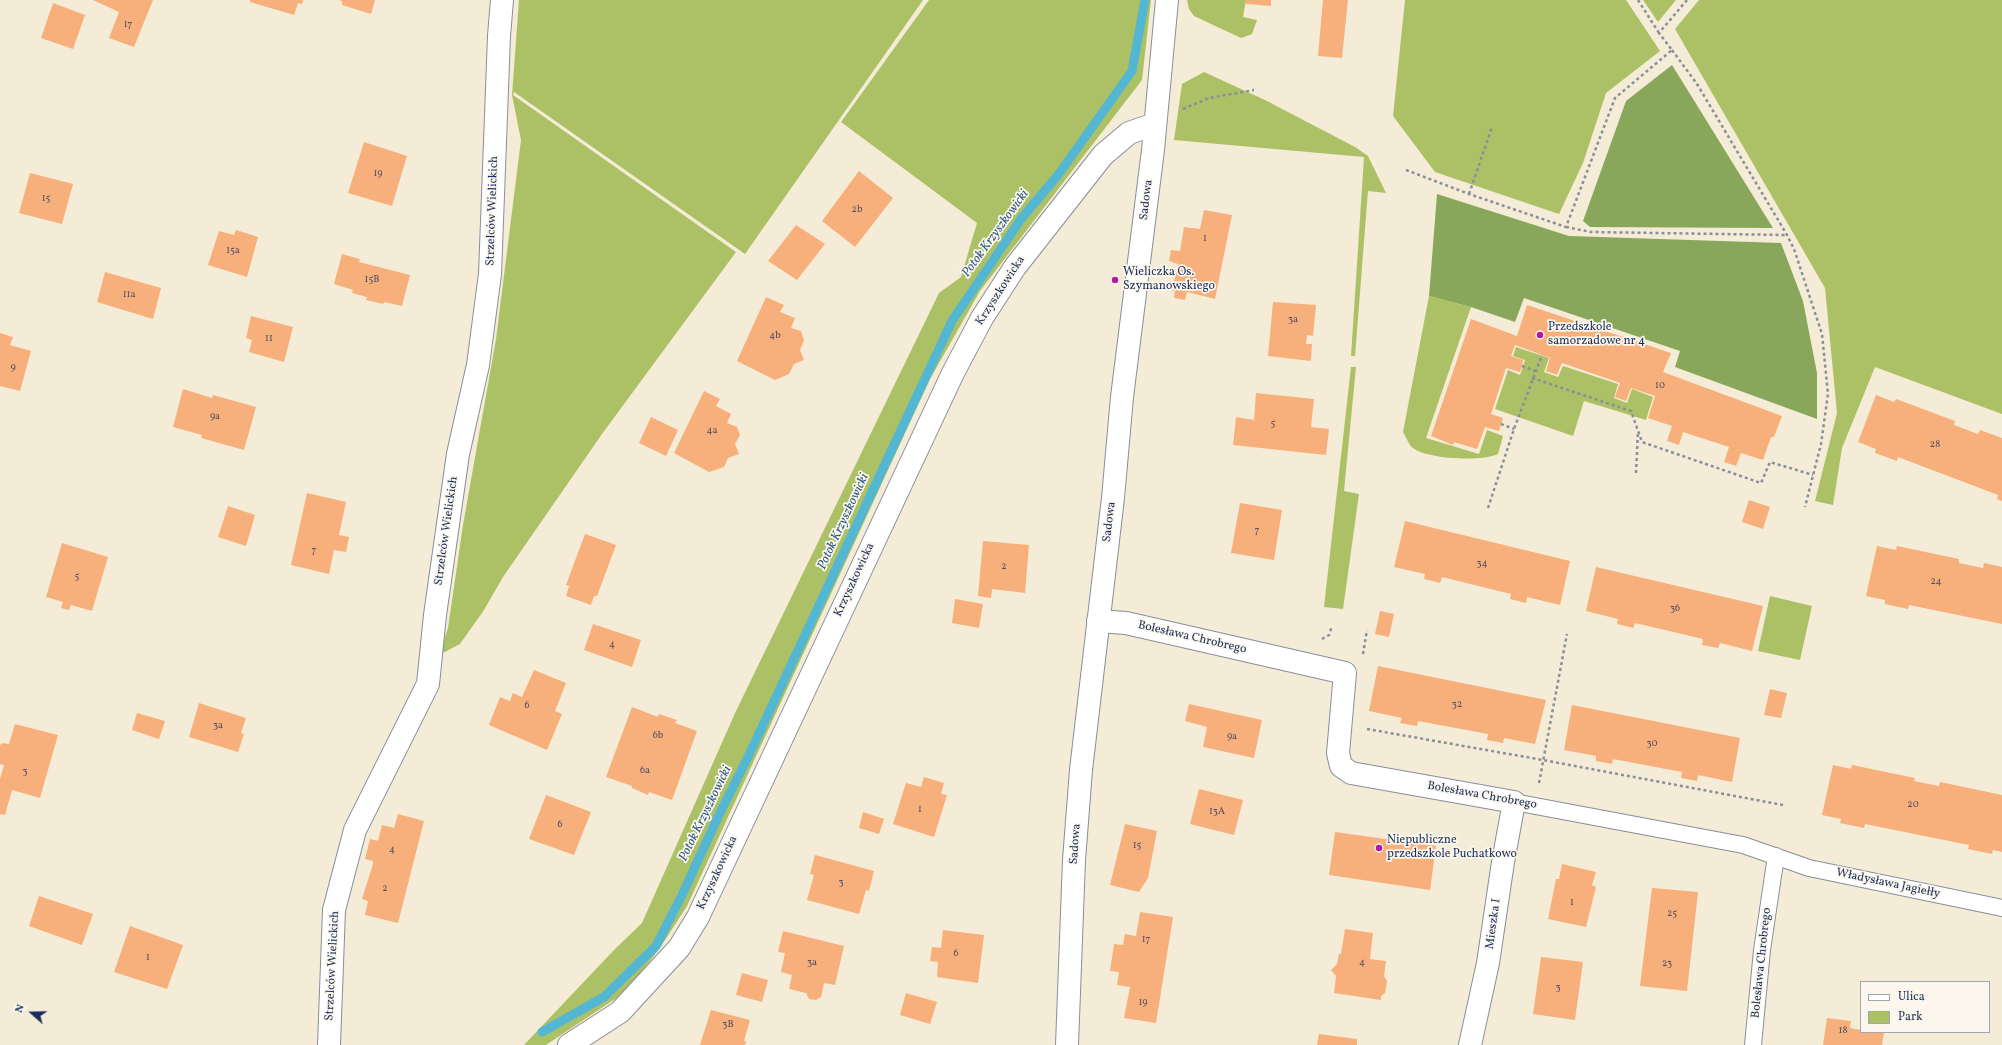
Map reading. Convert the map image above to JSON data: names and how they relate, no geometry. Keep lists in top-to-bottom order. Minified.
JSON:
{"streets":{"street":["Sadowa","Strzelców Wielickich","Krzyszkowicka","Bolesława Chrobrego","Mieszka I"],"lane":["Władysława Jagiełły"]},"crossings":[["Sadowa","Krzyszkowicka"],["Sadowa","Bolesława Chrobrego"],["Bolesława Chrobrego","Władysława Jagiełły"],["Bolesława Chrobrego","Mieszka I"]],"water":["Potok Krzyszkowicki"],"places":["Wieliczka Os. Szymanowskiego","Przedszkole samorzadowe nr 4","Niepubliczne przedszkole Puchatkowo"],"house_numbers":["17","19","15","2b","1","15a","15B","11a","3a","4b","11","9","10","9a","5","4a","28","7","7","34","2","5","24","36","4","32","6","3a","6b","9a","30","6a","3","20","1","13A","6","15","4","3","2","1","25","17","6","1","3a","4","23","3","19","3B","18"],"legend":["Ulica","Park"],"north":"left"}
